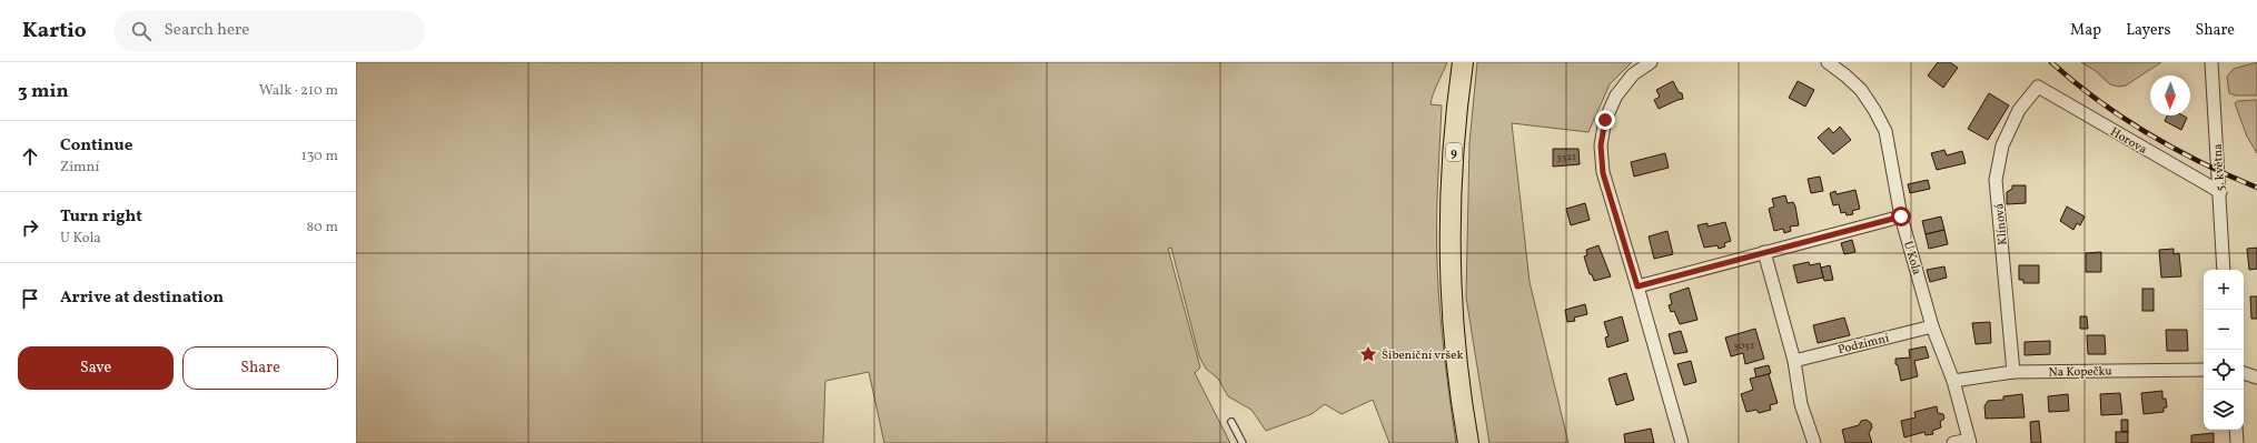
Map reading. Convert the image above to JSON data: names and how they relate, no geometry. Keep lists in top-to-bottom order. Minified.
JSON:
{"streets":{"main road":["9"],"street":["Horova","5. května","Klínová","U Kola","Podzimní","Na Kopečku"]},"crossings":[["Horova","5. května"],["Horova","Klínová"],["Klínová","Na Kopečku"],["U Kola","Podzimní"],["U Kola","Na Kopečku"]],"places":{"place":["Šibeniční vršek"]},"house_numbers":["3321","3052"],"north":"bottom","page":{"header":"Kartio","search":"Search here","nav":["Map","Layers","Share"],"heading":["3 min","Walk · 210 m"],"list":[["Continue","Zimní","130 m"],["Turn right","U Kola","80 m"],"Arrive at destination"],"map_buttons":["+","−"],"buttons":["Save","Share"]}}
